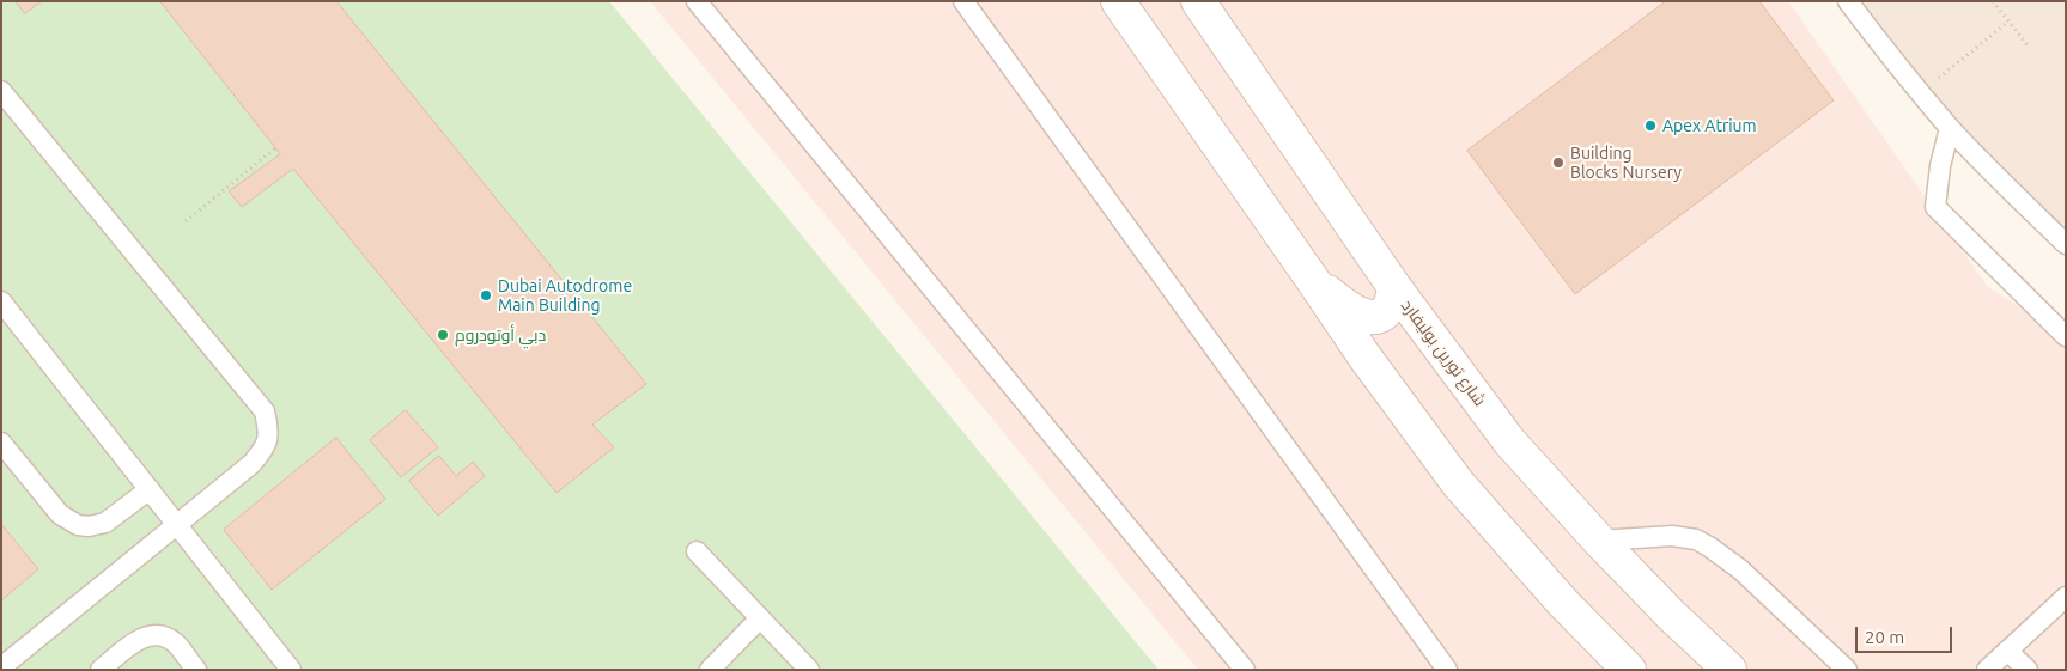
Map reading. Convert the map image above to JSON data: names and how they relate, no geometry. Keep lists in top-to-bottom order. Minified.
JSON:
{"streets":{"main road":["شارع تورين بوليفارد"]},"places":["Apex Atrium","Building Blocks Nursery","Dubai Autodrome Main Building","دبي أوتودروم"],"scale_bar":"20 m"}
